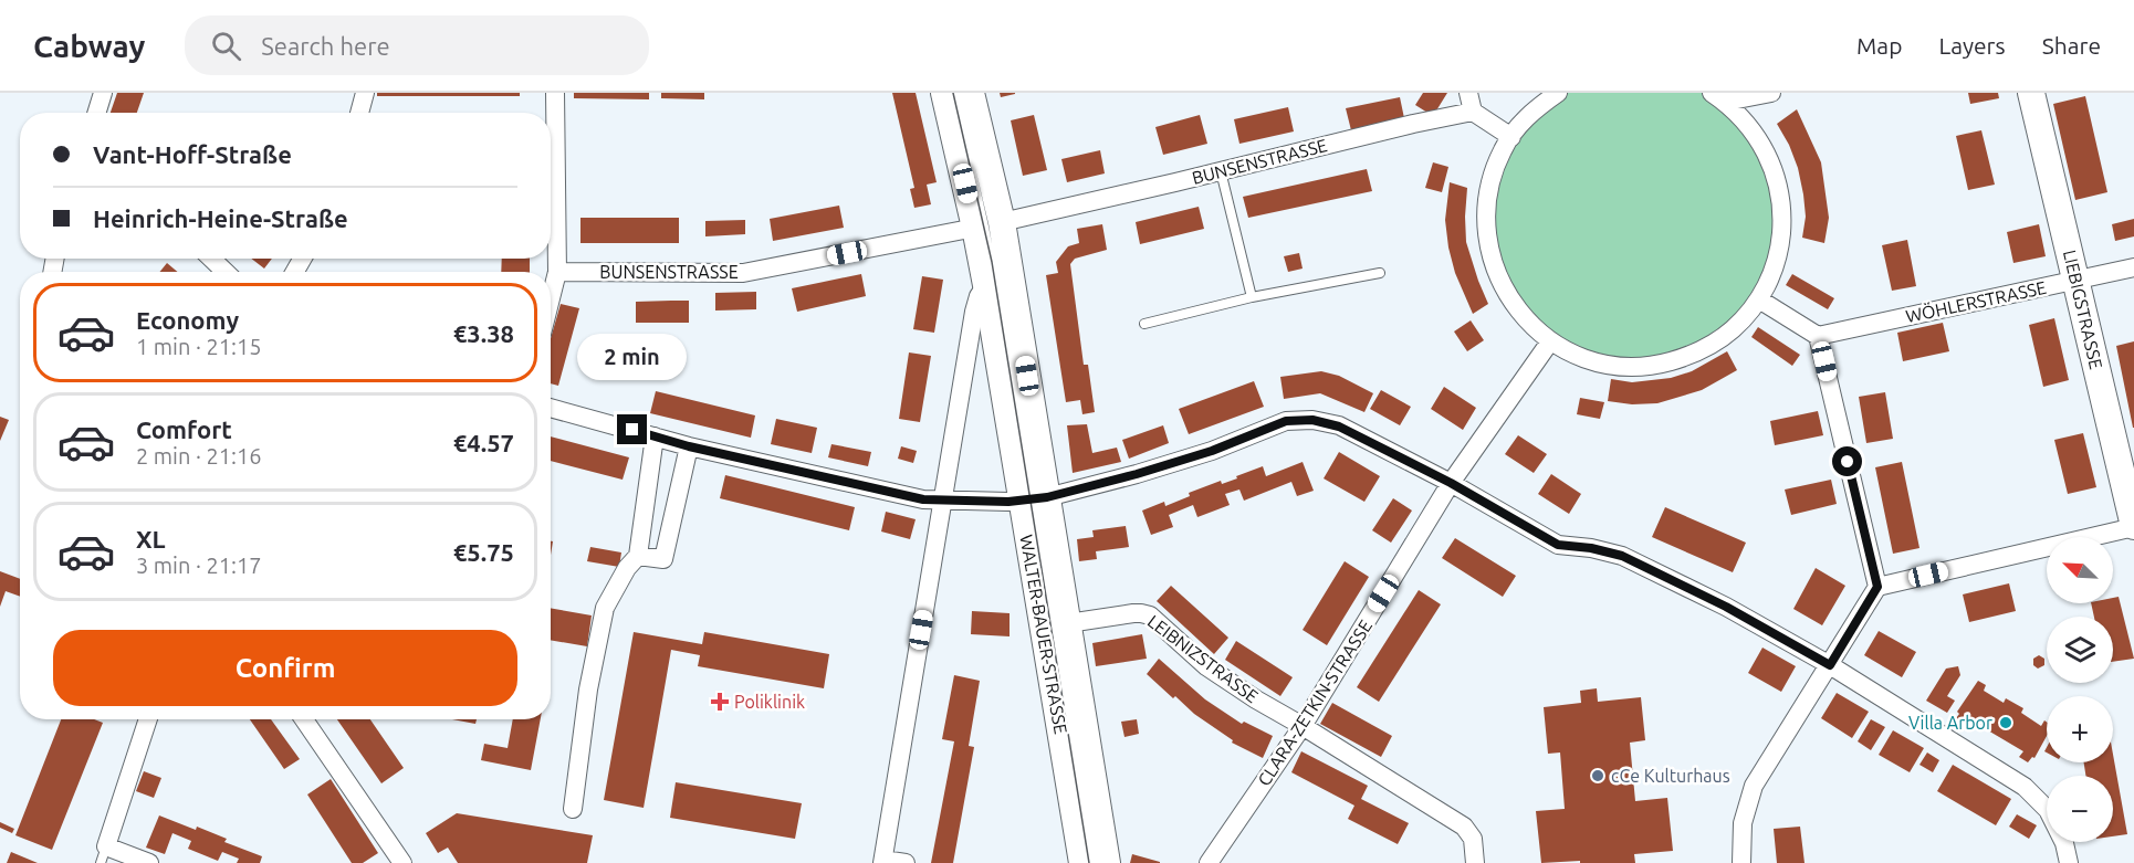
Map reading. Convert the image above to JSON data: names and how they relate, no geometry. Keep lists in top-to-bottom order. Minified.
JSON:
{"streets":{"street":["BUNSENSTRASSE","WÖHLERSTRASSE","LIEBIGSTRASSE","WALTER-BAUER-STRASSE","LEIBNIZSTRASSE","CLARA-ZETKIN-STRASSE"]},"crossings":[["BUNSENSTRASSE","WALTER-BAUER-STRASSE"],["WÖHLERSTRASSE","LIEBIGSTRASSE"],["WALTER-BAUER-STRASSE","LEIBNIZSTRASSE"],["LEIBNIZSTRASSE","CLARA-ZETKIN-STRASSE"]],"places":{"health":["Poliklinik"],"other":["Villa Arbor","cCe Kulturhaus"]},"north":"top left","page":{"header":"Cabway","search":"Search here","nav":["Map","Layers","Share"],"banner":["Vant-Hoff-Straße","Heinrich-Heine-Straße"],"list":[{"name":"Economy","note":"1 min · 21:15","value":"€3.38"},{"name":"Comfort","note":"2 min · 21:16","value":"€4.57"},{"name":"XL","note":"3 min · 21:17","value":"€5.75"}],"bubble":"2 min","map_buttons":["+","−"],"buttons":"Confirm"}}
